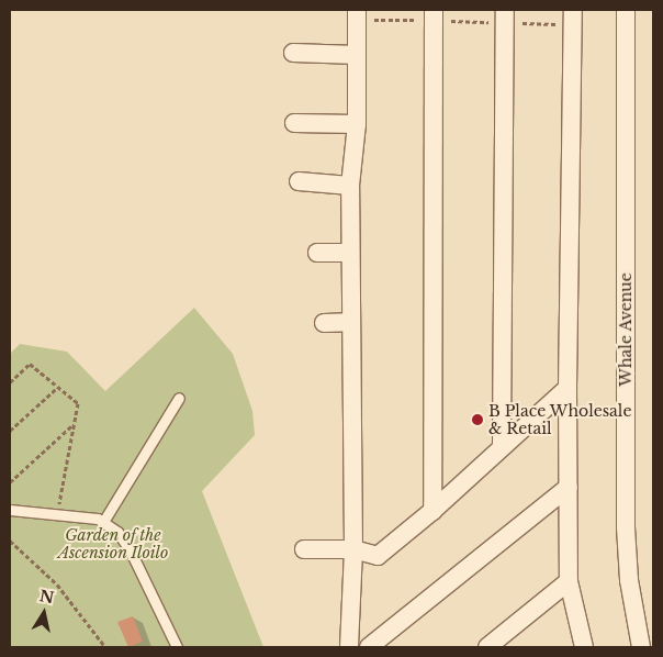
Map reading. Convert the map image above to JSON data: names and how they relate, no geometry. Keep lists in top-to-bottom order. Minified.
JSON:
{"streets":{"street":["Whale Avenue"]},"parks":["Garden of the Ascension Iloilo"],"places":["B Place Wholesale & Retail"],"north":"top"}
